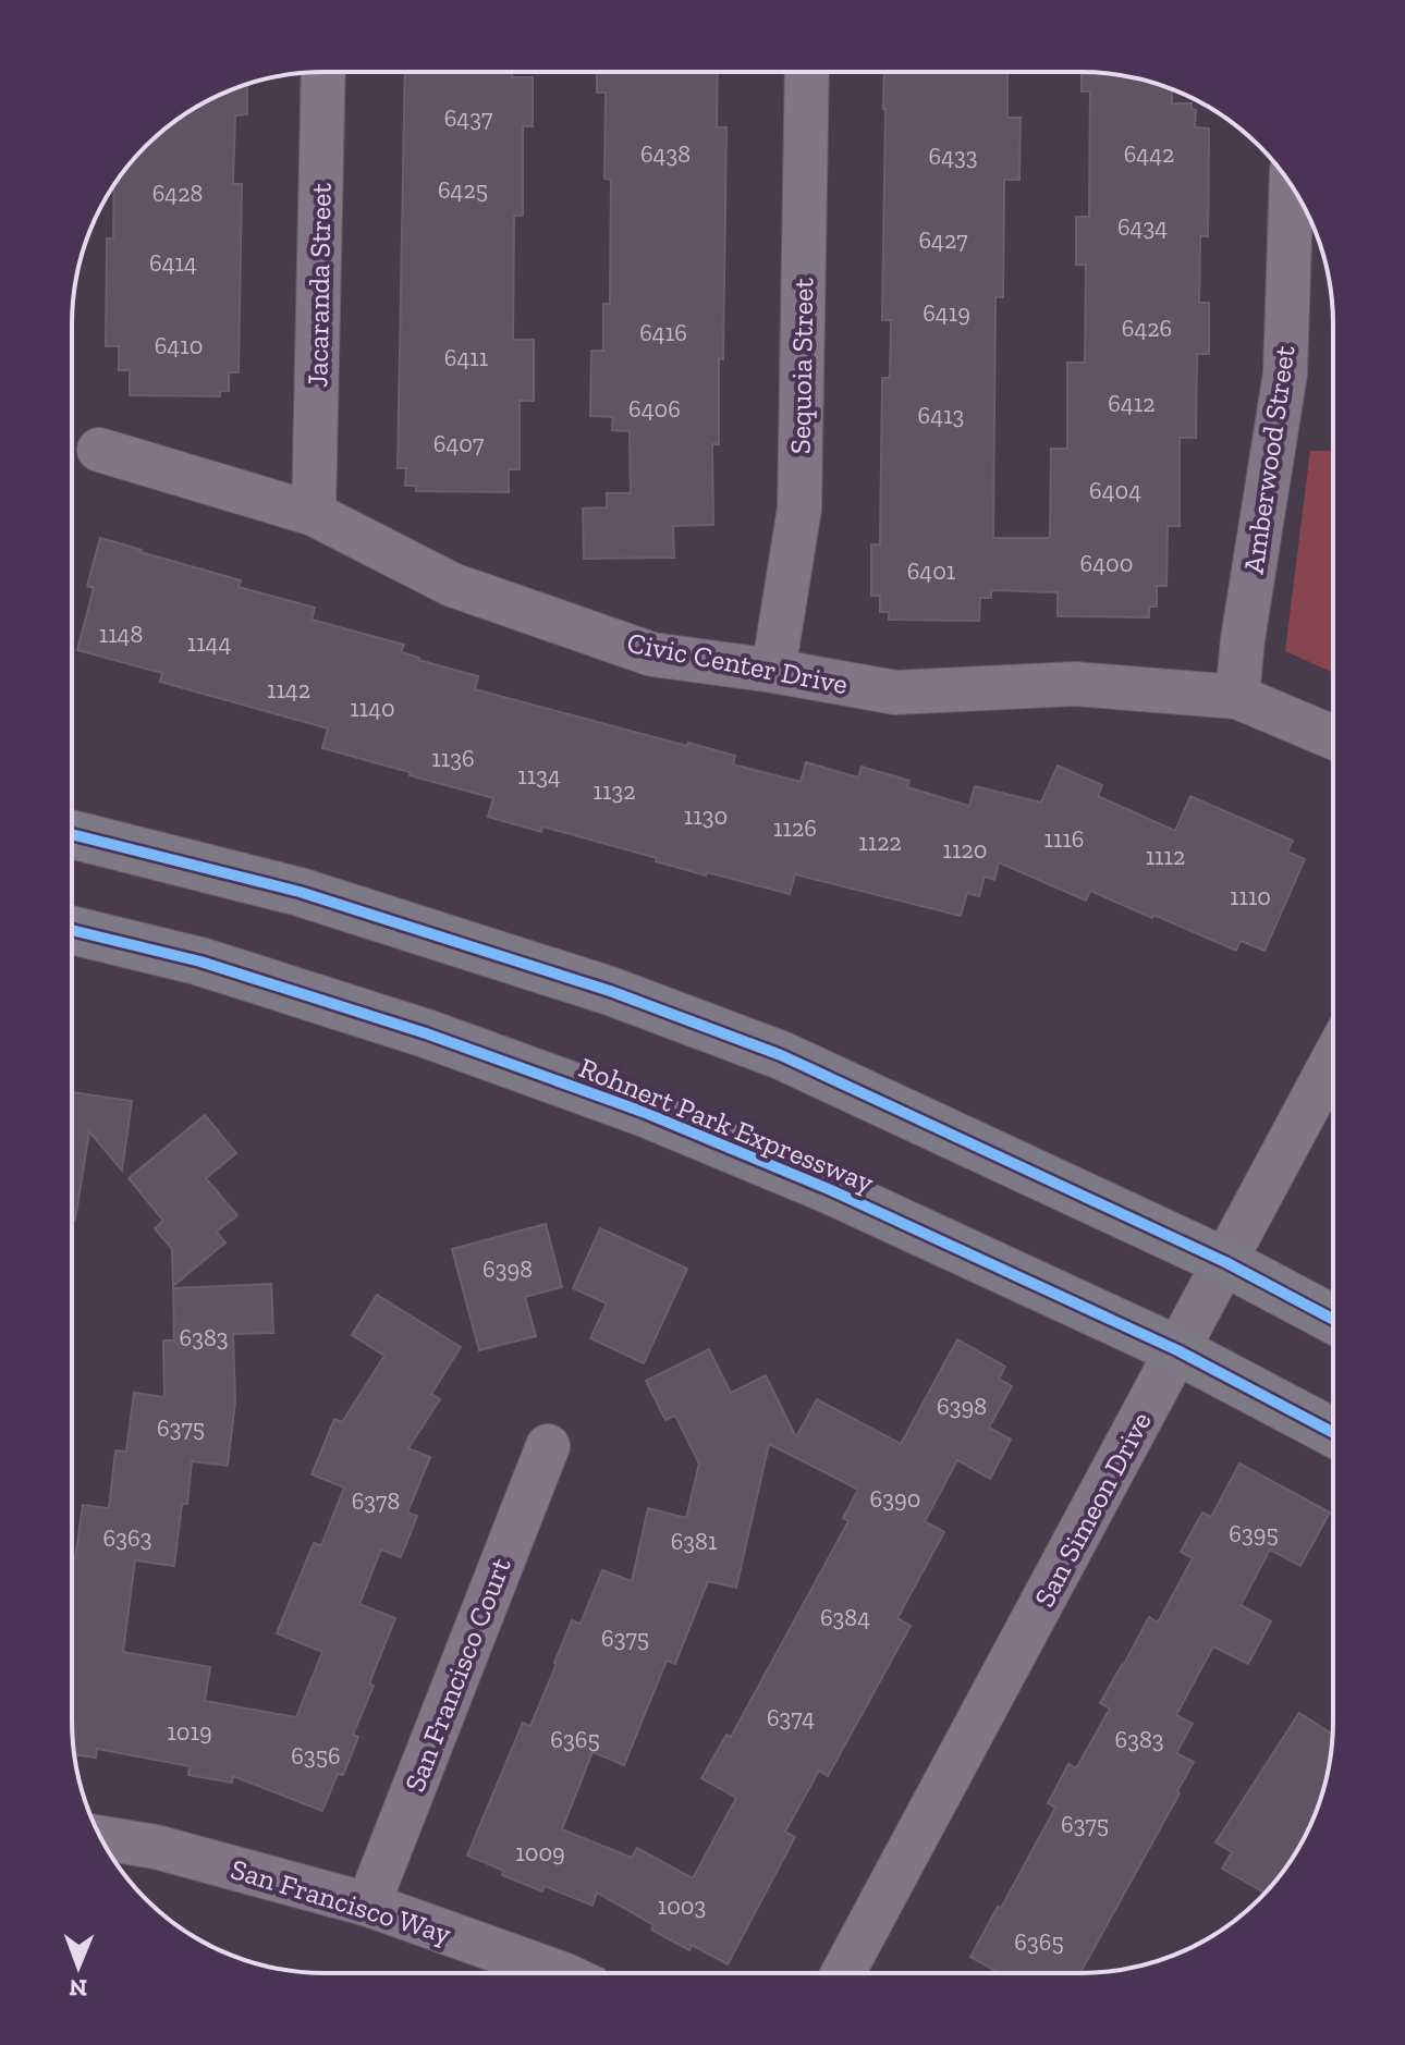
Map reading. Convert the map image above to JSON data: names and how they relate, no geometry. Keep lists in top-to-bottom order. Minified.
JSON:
{"streets":{"main road":["Rohnert Park Expressway"],"street":["Jacaranda Street","Sequoia Street","Amberwood Street","Civic Center Drive","San Simeon Drive","San Francisco Court","San Francisco Way"]},"crossings":[["Jacaranda Street","Civic Center Drive"],["Sequoia Street","Civic Center Drive"],["Amberwood Street","Civic Center Drive"],["Rohnert Park Expressway","San Simeon Drive"],["San Francisco Court","San Francisco Way"]],"house_numbers":["6437","6438","6442","6433","6425","6428","6434","6427","6414","6419","6426","6416","6410","6411","6412","6406","6413","6407","6404","6400","6401","1148","1144","1142","1140","1136","1134","1132","1130","1126","1116","1122","1120","1112","1110","6398","6383","6398","6375","6390","6378","6395","6363","6381","6384","6375","6374","1019","6365","6383","6356","6375","1009","1003","6365"],"north":"bottom"}
